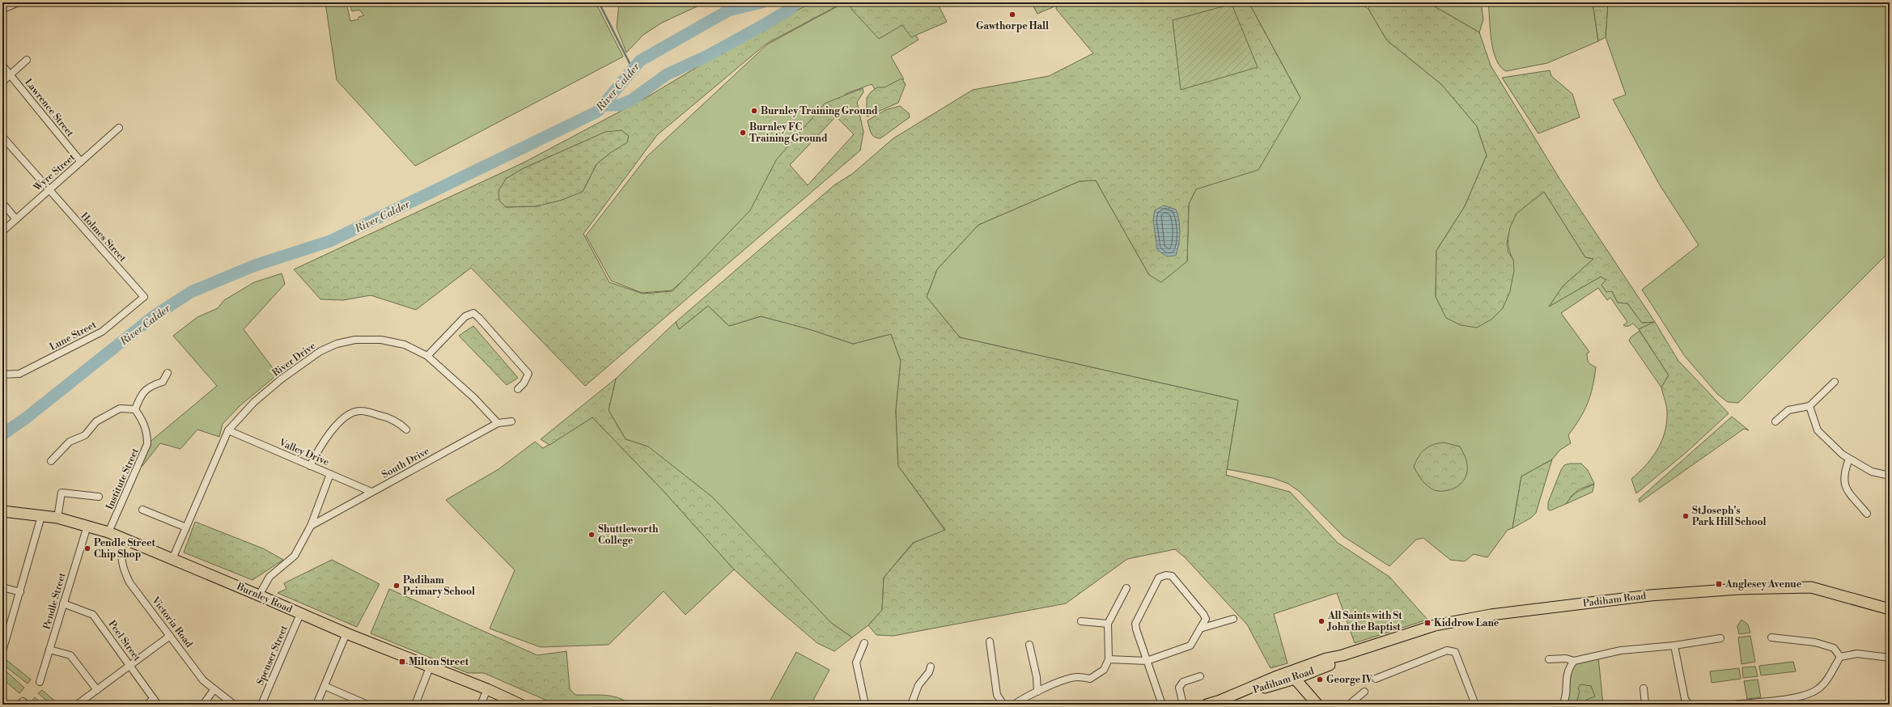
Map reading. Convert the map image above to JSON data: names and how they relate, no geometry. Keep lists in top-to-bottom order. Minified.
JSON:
{"streets":{"main road":["Burnley Road","Padiham Road"],"street":["Lawrence Street","Wyre Street","Holmes Street","Lune Street","River Drive","Valley Drive","South Drive","Institute Street","Pendle Street","Victoria Road","Peel Street","Spenser Street"]},"crossings":[["Lawrence Street","Wyre Street"],["Wyre Street","Holmes Street"],["Holmes Street","Lune Street"],["River Drive","Valley Drive"],["River Drive","South Drive"],["River Drive","Burnley Road"],["Valley Drive","South Drive"],["Institute Street","Burnley Road"],["Burnley Road","Pendle Street"],["Burnley Road","Victoria Road"],["Burnley Road","Spenser Street"],["Pendle Street","Peel Street"]],"water":["River Calder"],"places":{"other":["Gawthorpe Hall","Burnley Training Ground","Burnley FC Training Ground","St Joseph's Park Hill School","Shuttleworth College","Pendle Street Chip Shop","Padiham Primary School","All Saints with St John the Baptist","George IV"],"transit":["Anglesey Avenue","Kiddrow Lane","Milton Street"]}}
